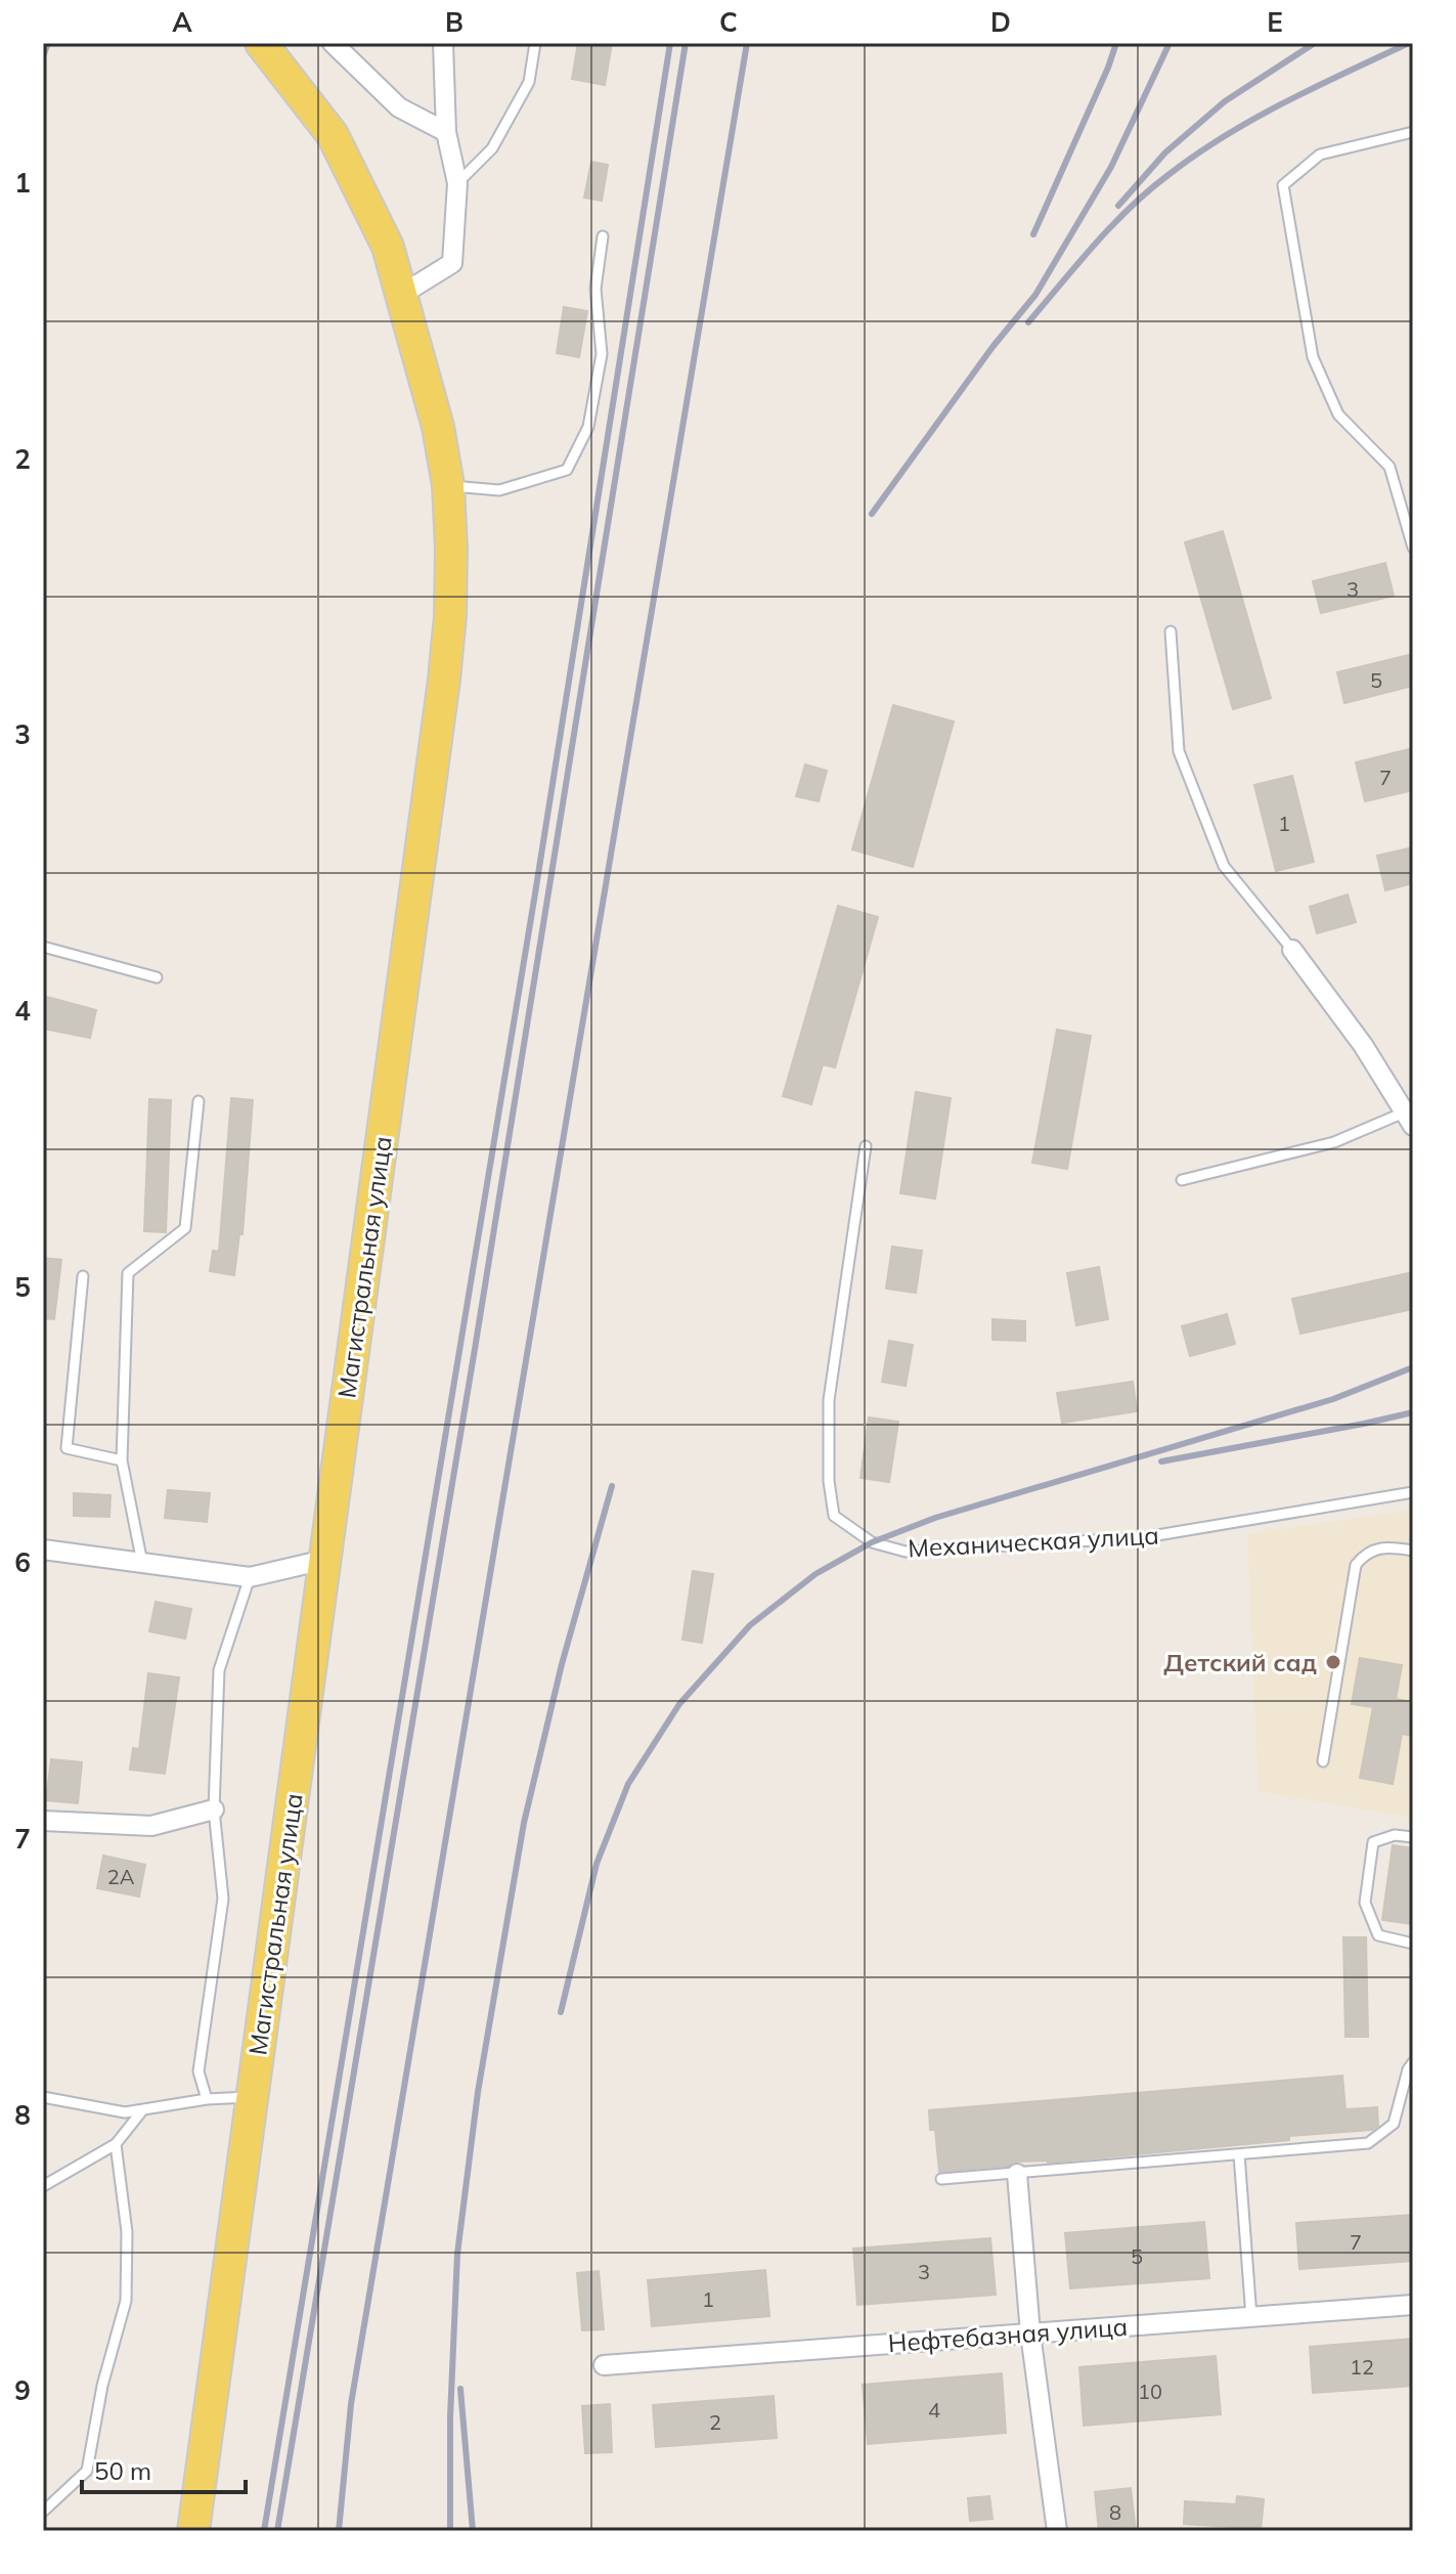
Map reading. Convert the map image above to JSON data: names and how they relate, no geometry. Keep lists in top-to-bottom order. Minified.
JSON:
{"streets":{"main road":["Магистральная улица"],"street":["Нефтебазная улица"],"lane":["Механическая улица"]},"places":["Детский сад"],"house_numbers":["3","5","7","1","2А","7","5","3","1","12","10","4","2","8"],"scale_bar":"50 m","grid":{"columns":["A","B","C","D","E"],"rows":["1","2","3","4","5","6","7","8","9"]}}
